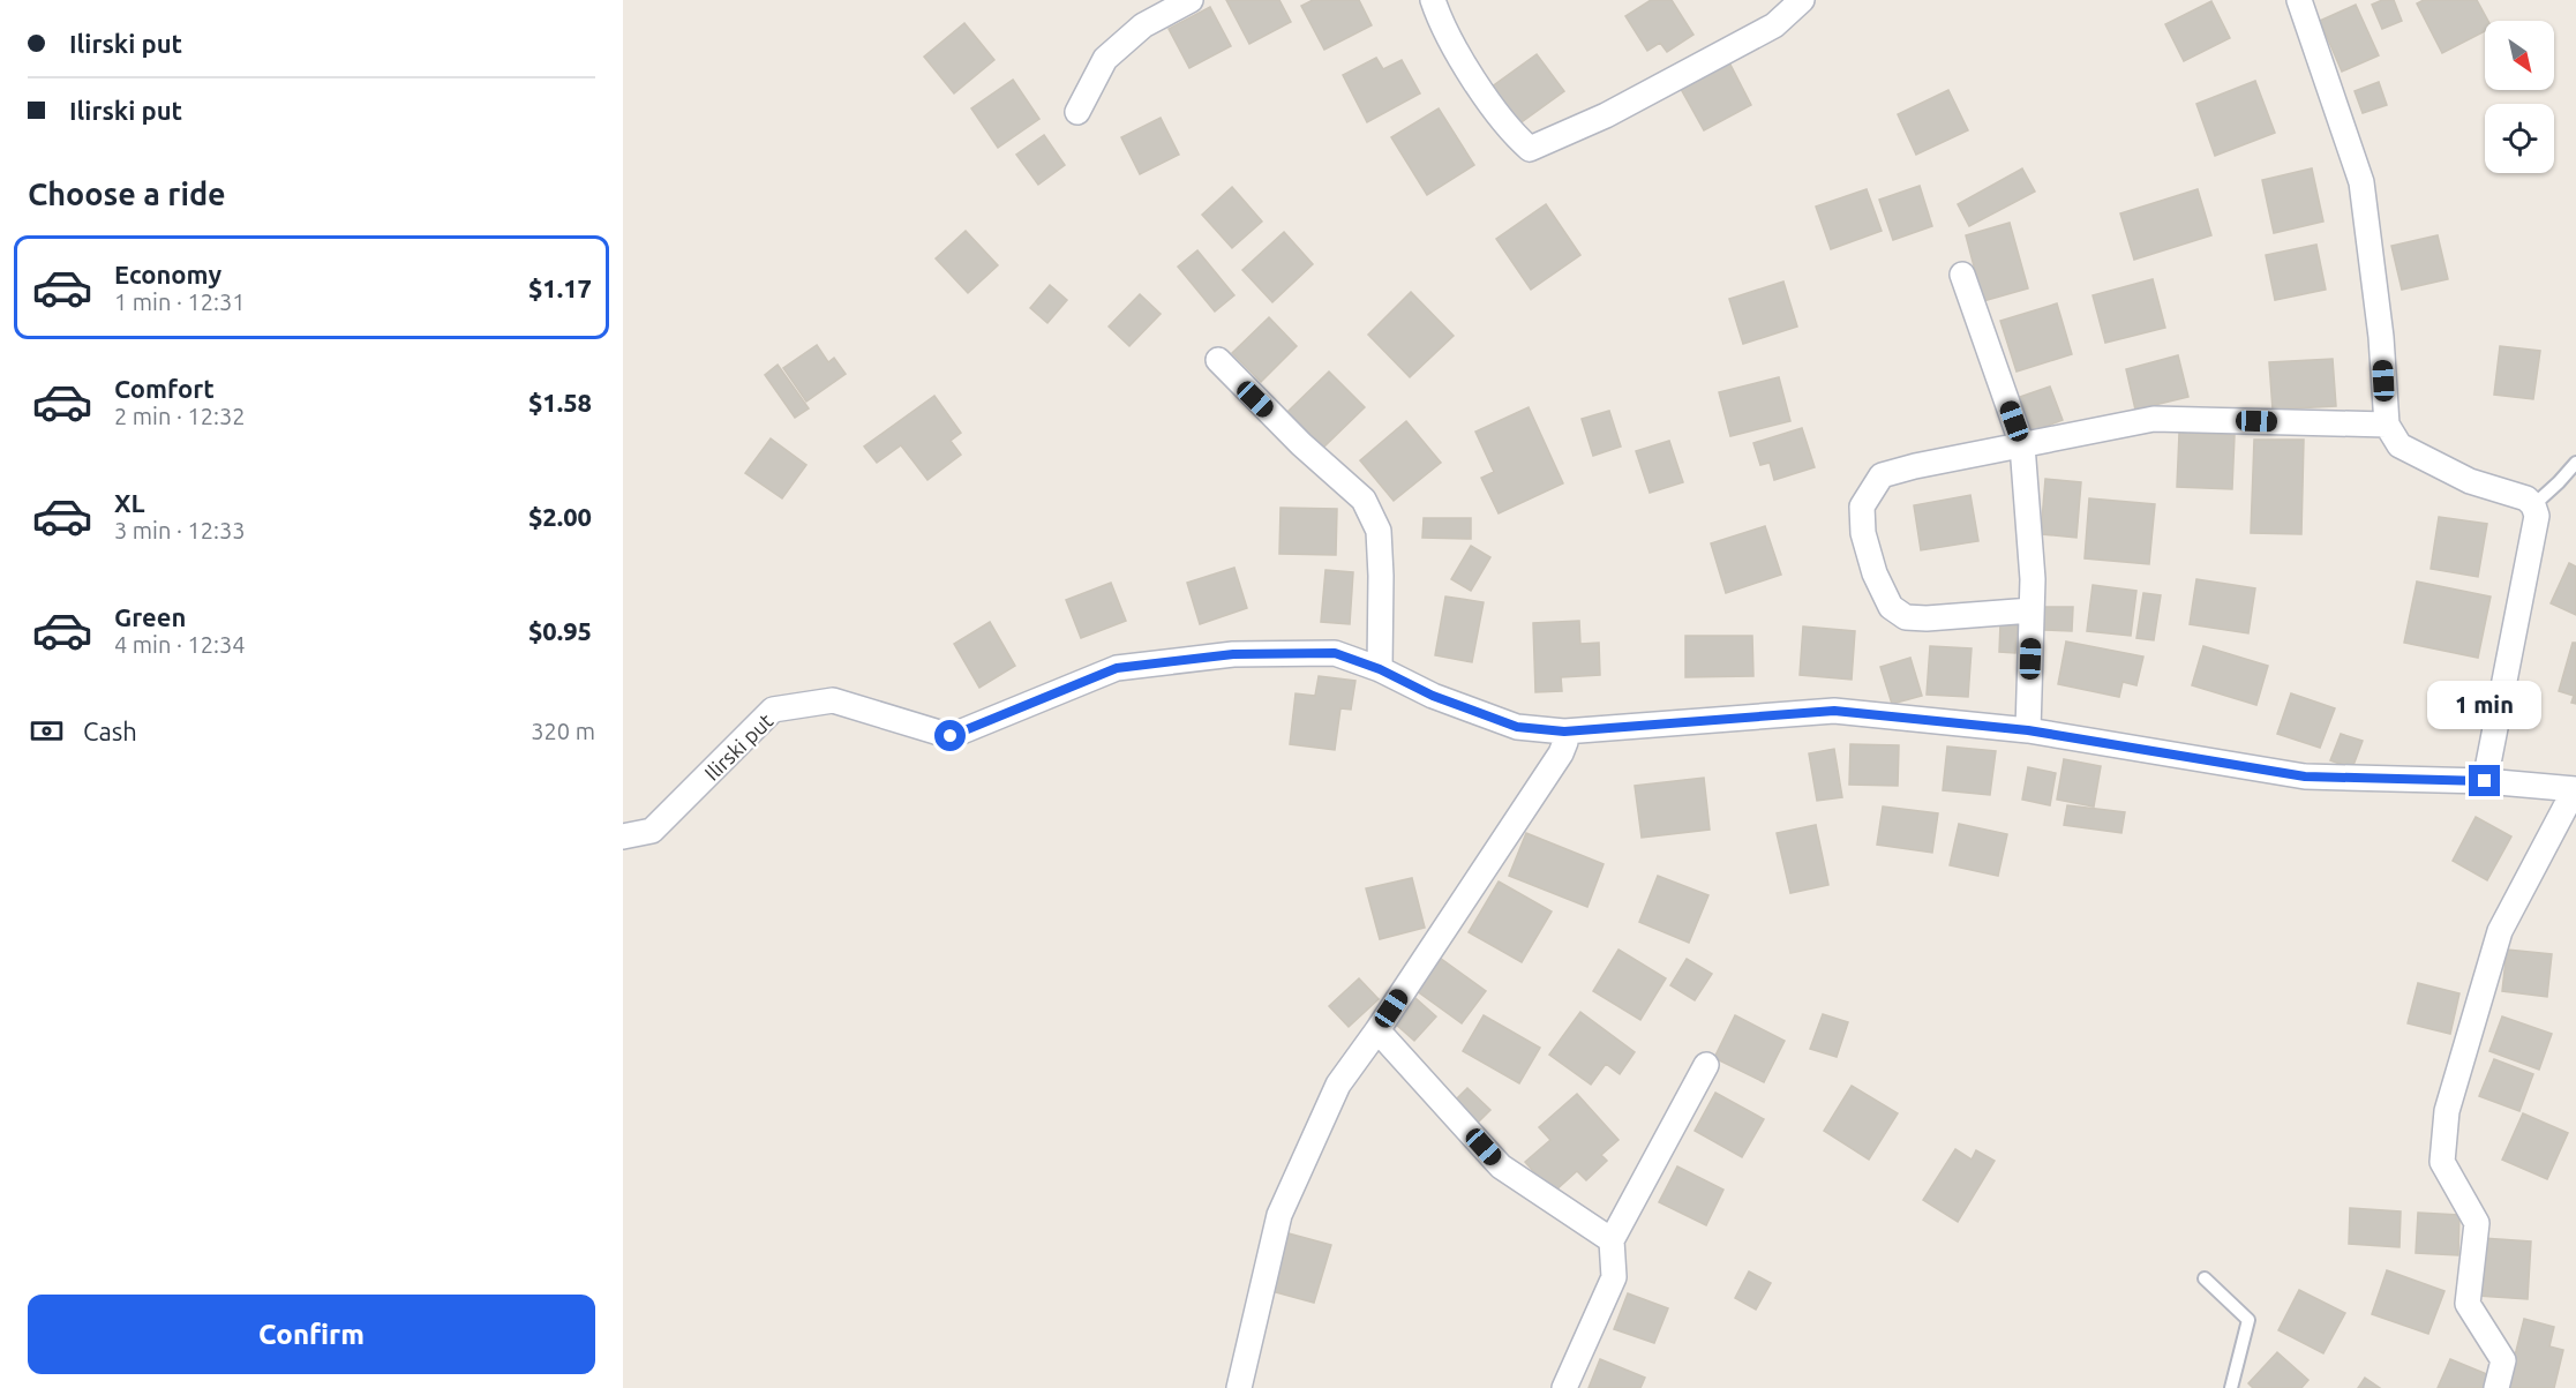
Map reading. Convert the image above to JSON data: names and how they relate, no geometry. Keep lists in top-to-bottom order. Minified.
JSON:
{"streets":{"street":["Ilirski put"]},"north":"bottom right","page":{"banner":["Ilirski put","Ilirski put"],"heading":"Choose a ride","list":[{"name":"Economy","note":"1 min · 12:31","value":"$1.17"},{"name":"Comfort","note":"2 min · 12:32","value":"$1.58"},{"name":"XL","note":"3 min · 12:33","value":"$2.00"},{"name":"Green","note":"4 min · 12:34","value":"$0.95"}],"bubble":"1 min","pay":["Cash","320 m"],"buttons":"Confirm"}}
